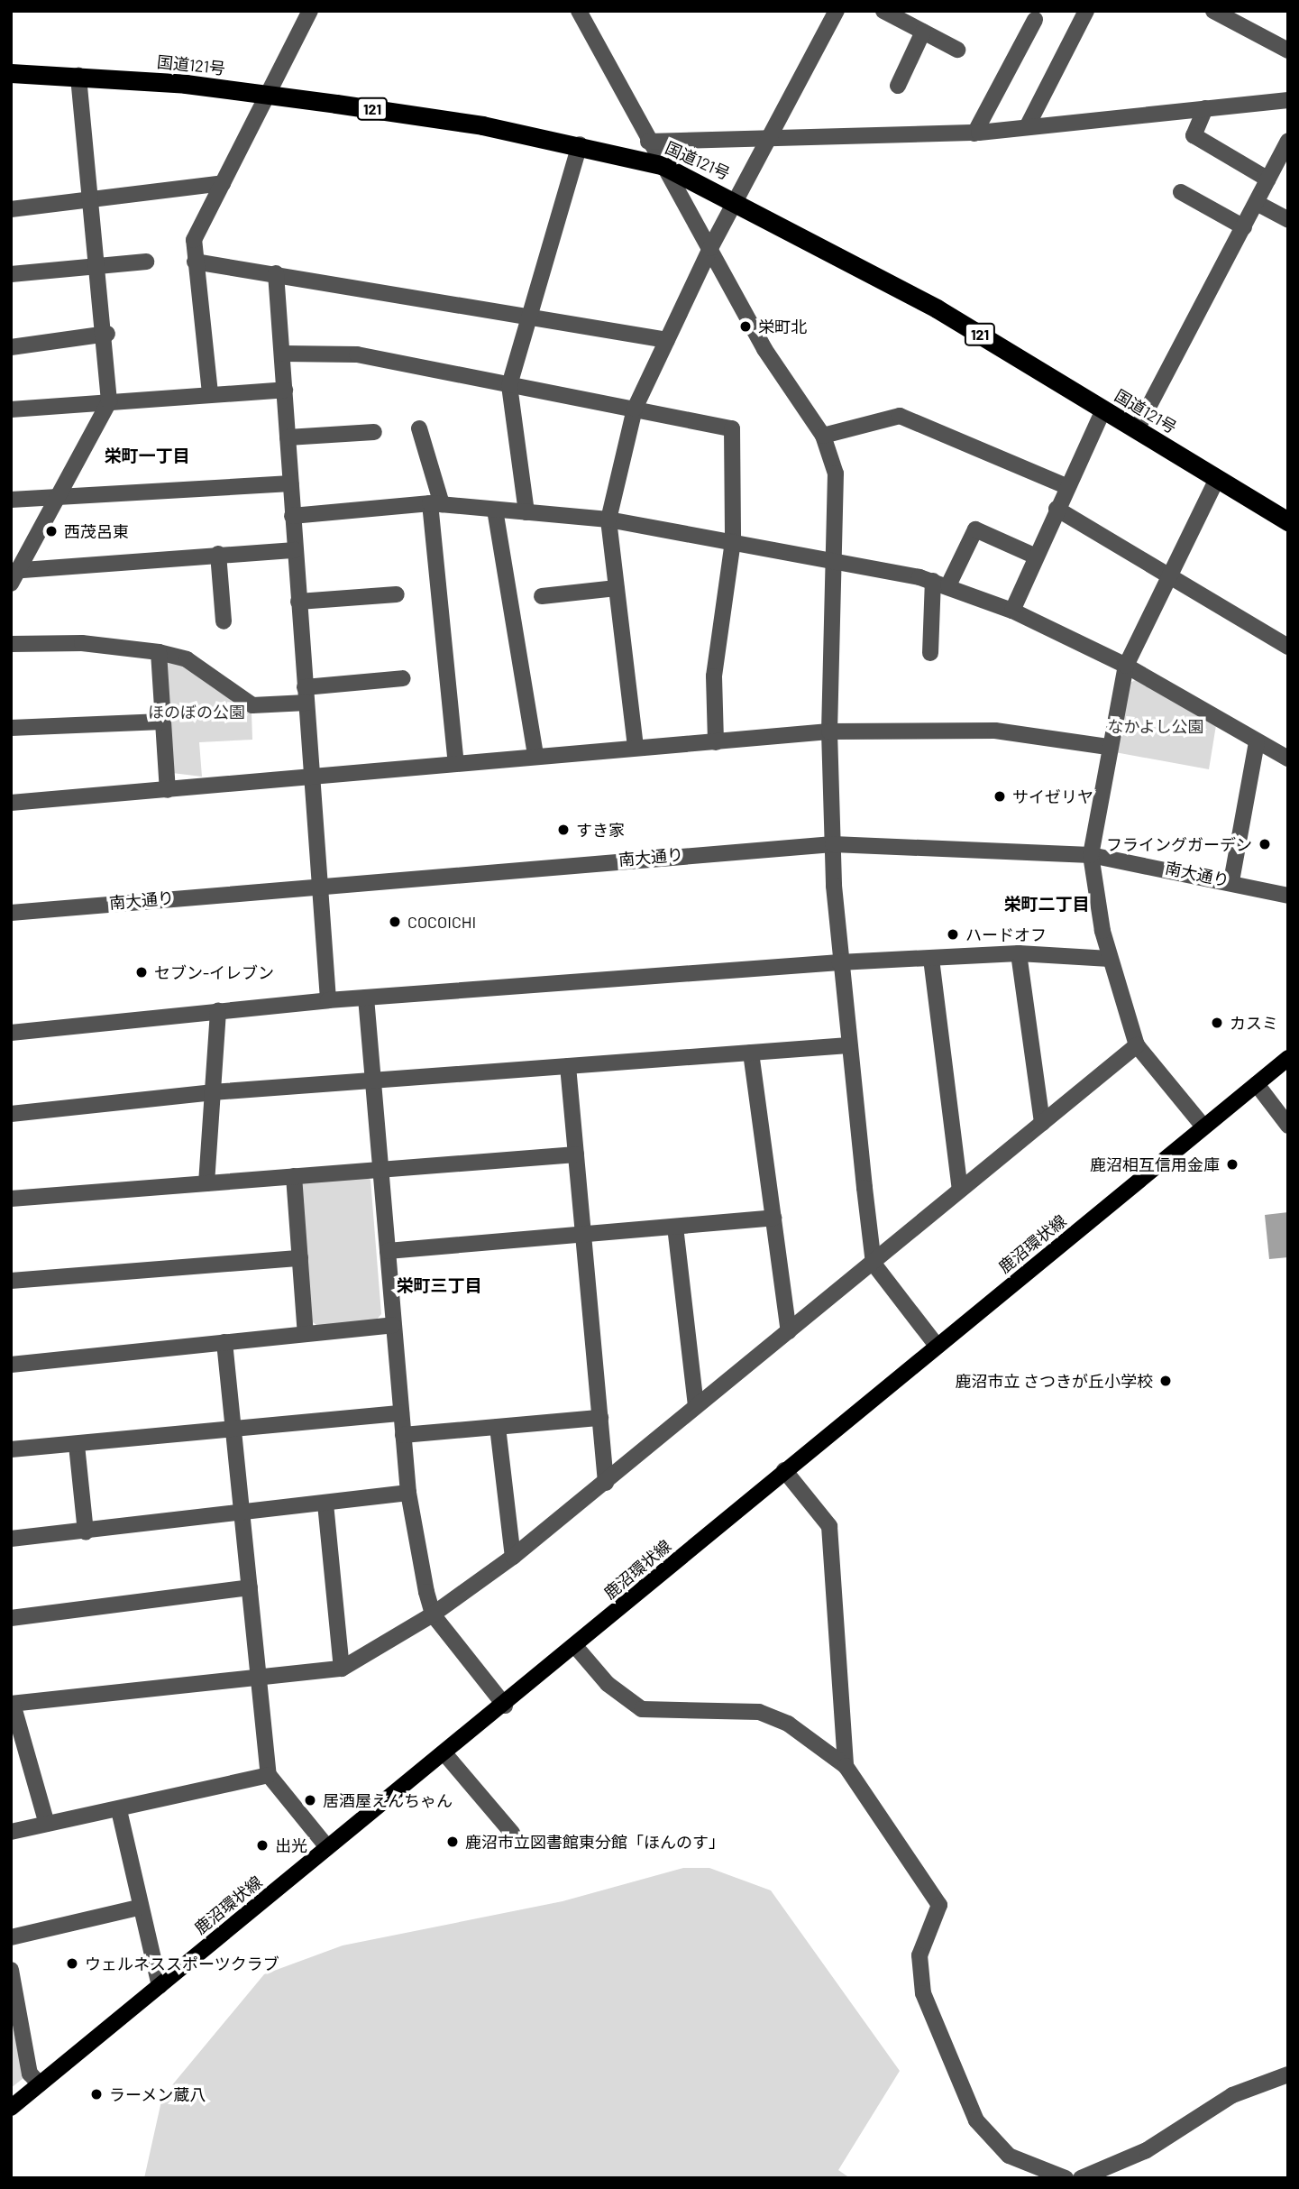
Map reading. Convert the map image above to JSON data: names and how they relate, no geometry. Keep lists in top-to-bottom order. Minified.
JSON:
{"streets":{"highway":["国道121号","121"],"main road":["鹿沼環状線"],"street":["南大通り"]},"districts":["栄町一丁目","栄町二丁目","栄町三丁目"],"parks":["ほのぼの公園","なかよし公園"],"places":["栄町北","西茂呂東","サイゼリヤ","すき家","フライングガーデン","COCOICHI","ハードオフ","セブン-イレブン","カスミ","鹿沼相互信用金庫","鹿沼市立 さつきが丘小学校","居酒屋えんちゃん","鹿沼市立図書館東分館「ほんのす」","出光","ウェルネススポーツクラブ","ラーメン蔵八"]}
